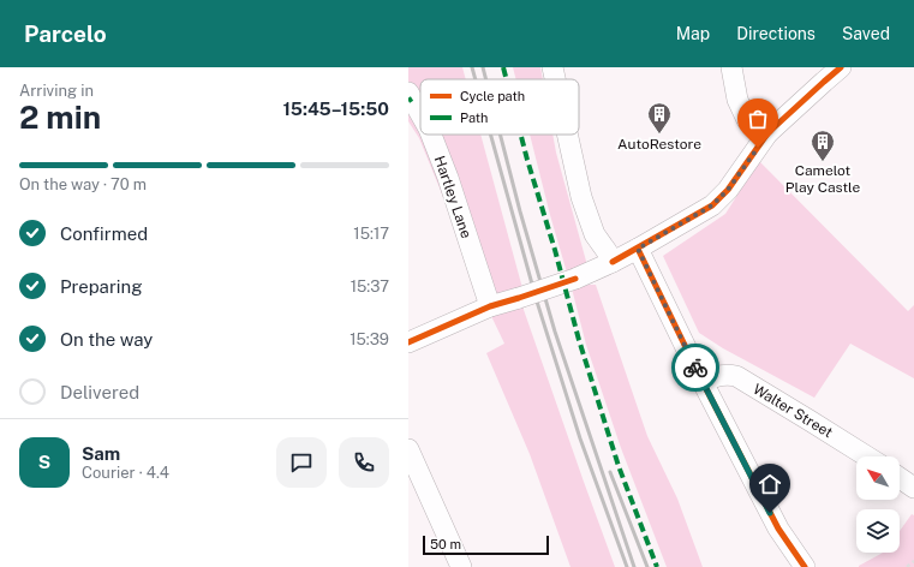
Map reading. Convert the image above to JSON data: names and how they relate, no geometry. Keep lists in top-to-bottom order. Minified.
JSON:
{"streets":{"street":["Hartley Lane","Walter Street"]},"places":{"building":["AutoRestore","Camelot Play Castle"]},"legend":["Cycle path","Path"],"scale_bar":"50 m","north":"top left","page":{"header":"Parcelo","nav":["Map","Directions","Saved"],"heading":["2 min","Arriving in","15:45–15:50"],"panel":["Sam","Courier · 4.4"],"bar":"On the way · 70 m","list":[["Confirmed","15:17"],["Preparing","15:37"],["On the way","15:39"],"Delivered"],"round":"S","scale":"50 m"}}
